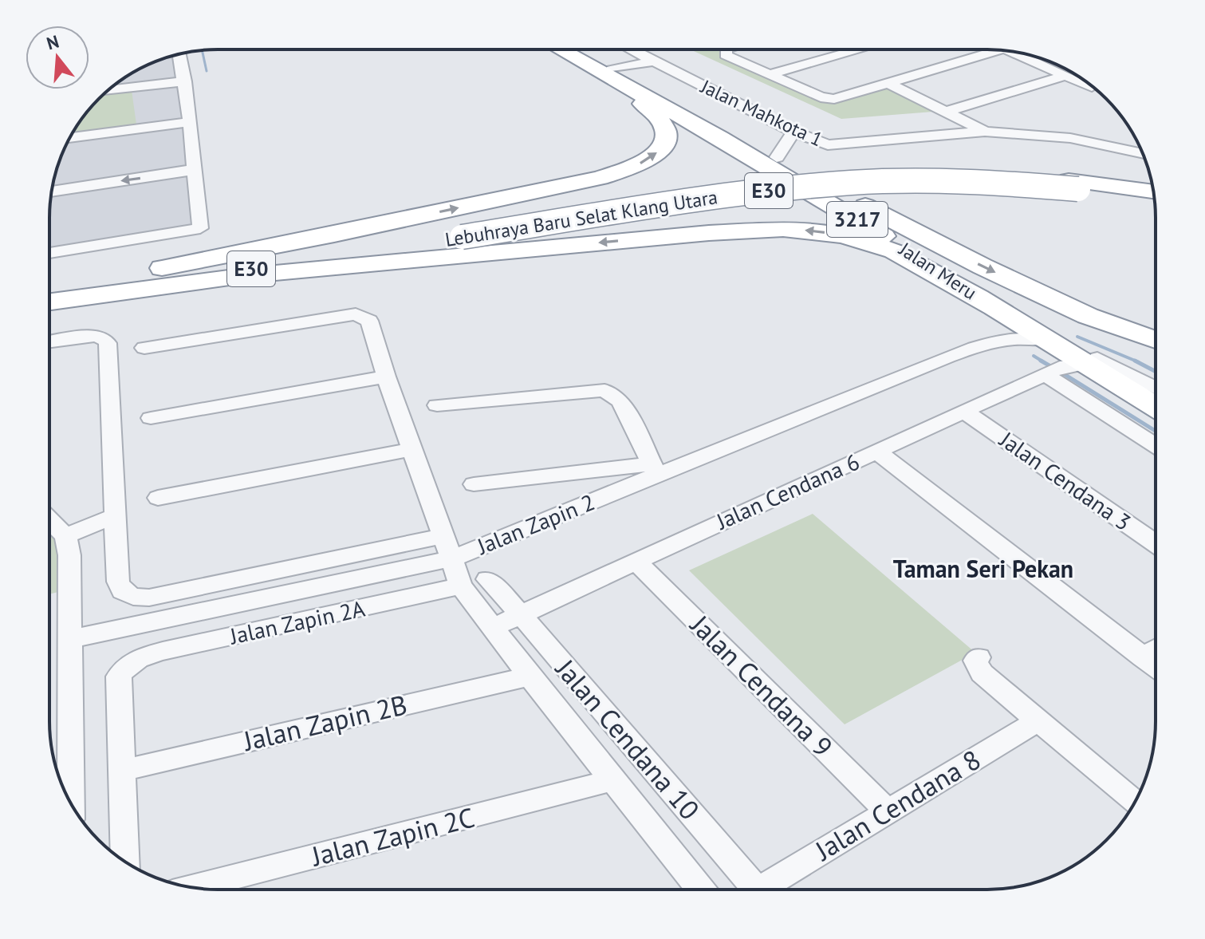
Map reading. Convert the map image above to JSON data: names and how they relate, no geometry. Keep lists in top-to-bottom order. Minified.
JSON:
{"streets":{"highway":["E30","Lebuhraya Baru Selat Klang Utara","3217","Jalan Meru"],"street":["Jalan Mahkota 1","Jalan Cendana 3","Jalan Cendana 6","Jalan Zapin 2","Jalan Zapin 2A","Jalan Cendana 9","Jalan Zapin 2B","Jalan Cendana 10","Jalan Cendana 8","Jalan Zapin 2C"]},"crossings":[["Jalan Meru","Jalan Cendana 6"],["Jalan Meru","Jalan Zapin 2"],["Jalan Cendana 3","Jalan Cendana 6"],["Jalan Cendana 6","Jalan Cendana 9"],["Jalan Cendana 6","Jalan Cendana 10"],["Jalan Zapin 2A","Jalan Zapin 2B"],["Jalan Cendana 9","Jalan Cendana 8"]],"districts":["Taman Seri Pekan"],"north":"top"}
